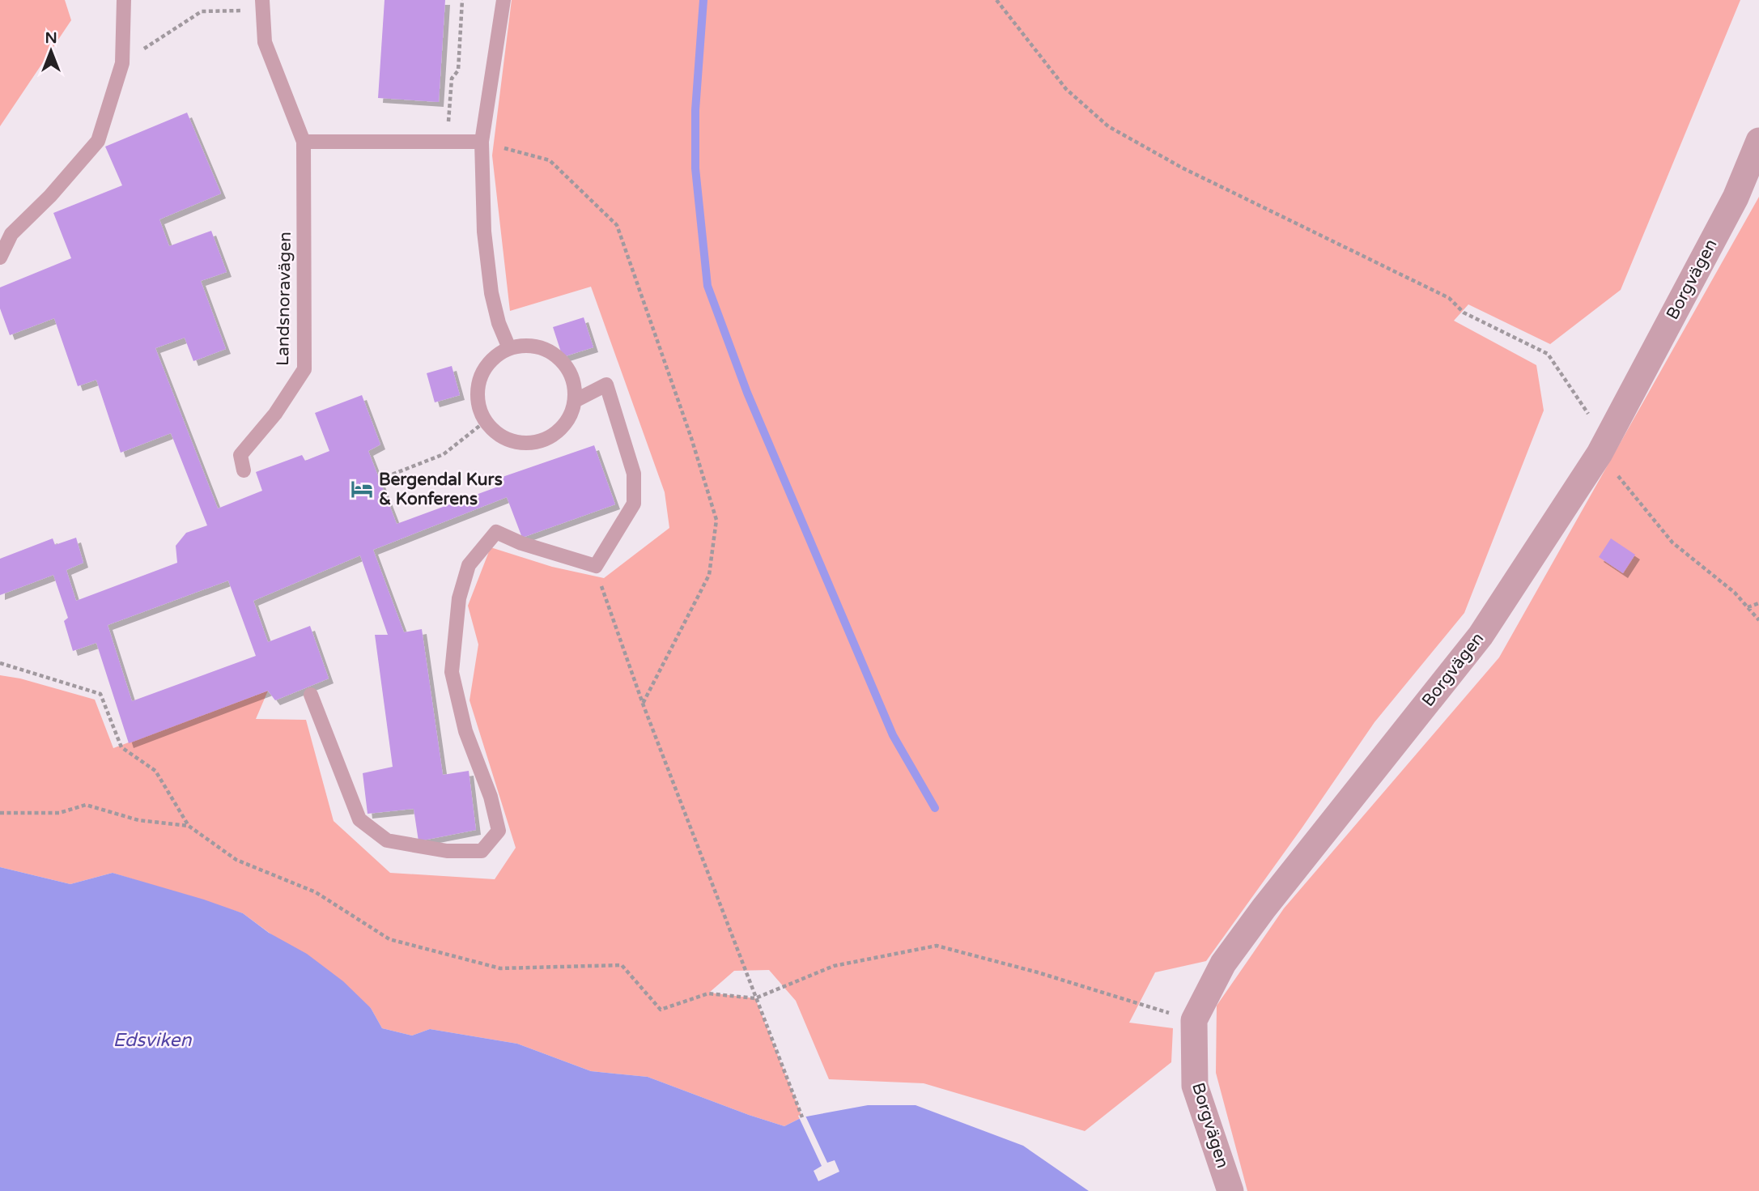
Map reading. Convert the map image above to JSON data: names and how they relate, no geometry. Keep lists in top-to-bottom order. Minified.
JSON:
{"streets":{"street":["Borgvägen"],"lane":["Landsnoravägen"]},"water":["Edsviken"],"places":{"hotel":["Bergendal Kurs & Konferens"]},"north":"top"}
